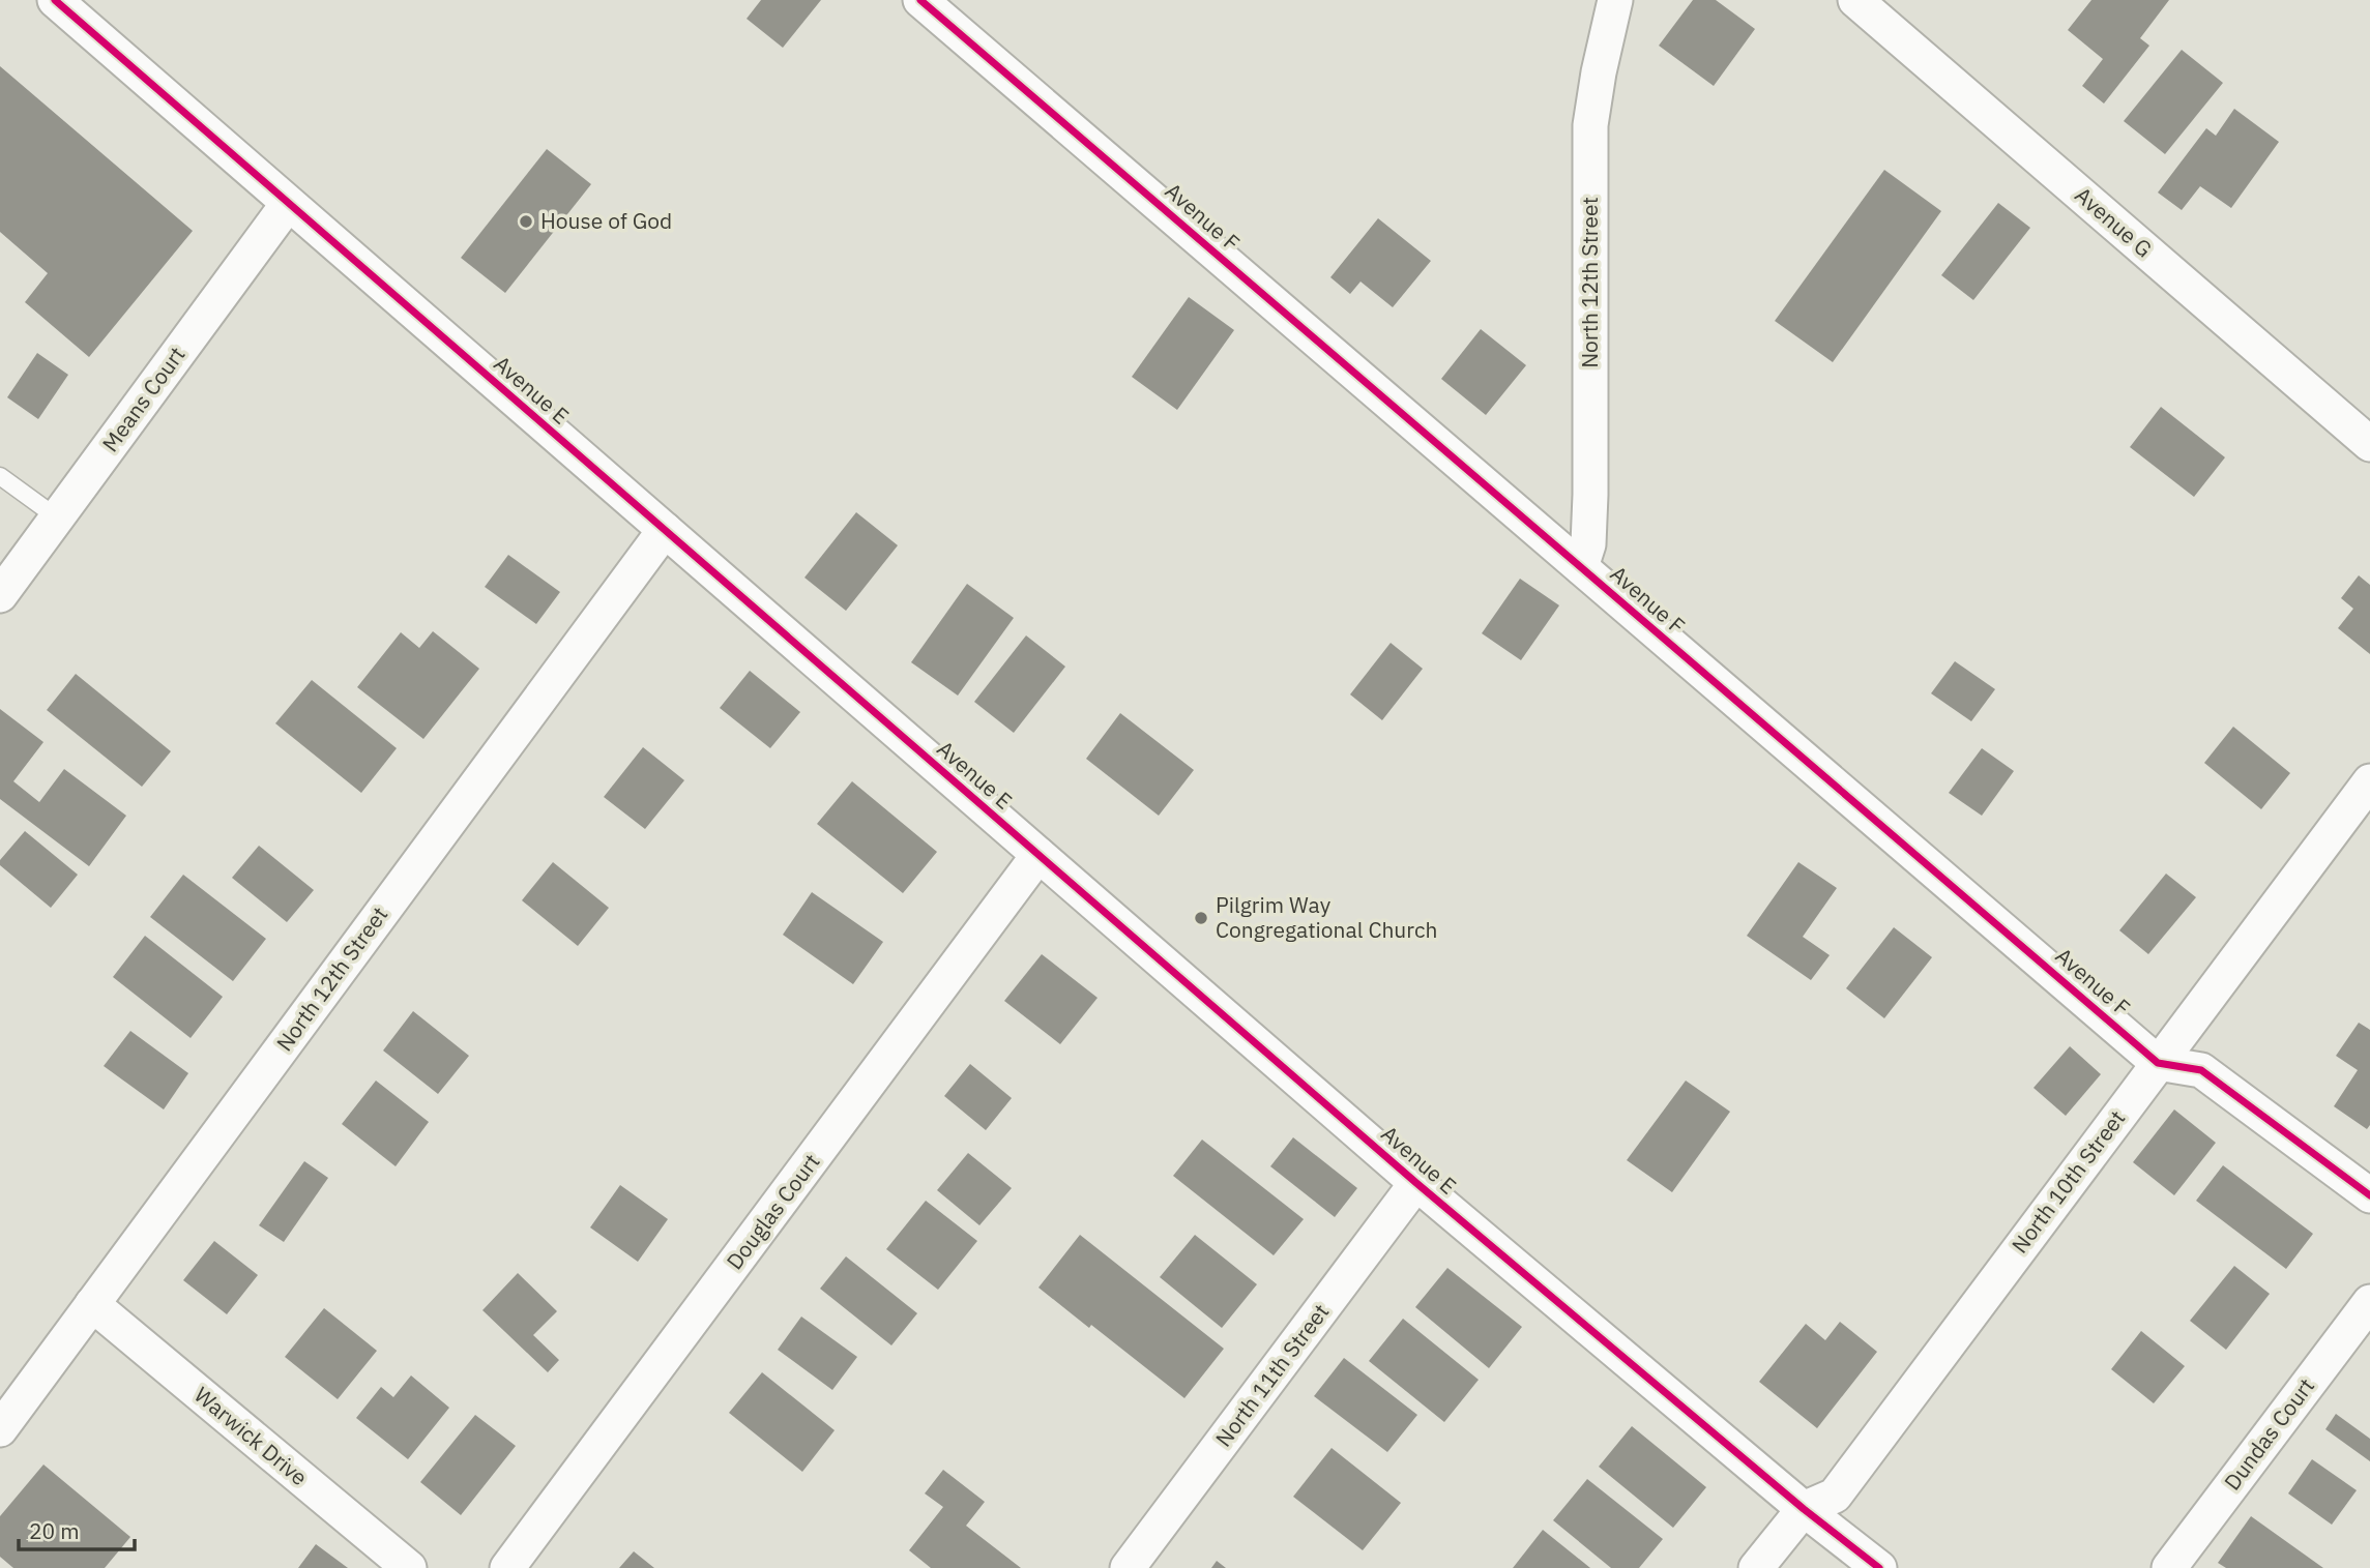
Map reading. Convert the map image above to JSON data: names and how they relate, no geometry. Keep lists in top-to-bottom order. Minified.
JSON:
{"streets":{"street":["Avenue F","Avenue G","North 12th Street","Avenue E","Means Court","North 10th Street","Douglas Court","North 11th Street","Dundas Court","Warwick Drive"]},"crossings":[["Avenue F","North 12th Street"],["Avenue F","North 10th Street"],["North 12th Street","Avenue E"],["North 12th Street","Warwick Drive"],["Avenue E","Means Court"],["Avenue E","North 10th Street"],["Avenue E","Douglas Court"],["Avenue E","North 11th Street"]],"places":["House of God","Pilgrim Way Congregational Church"],"scale_bar":"20 m"}
